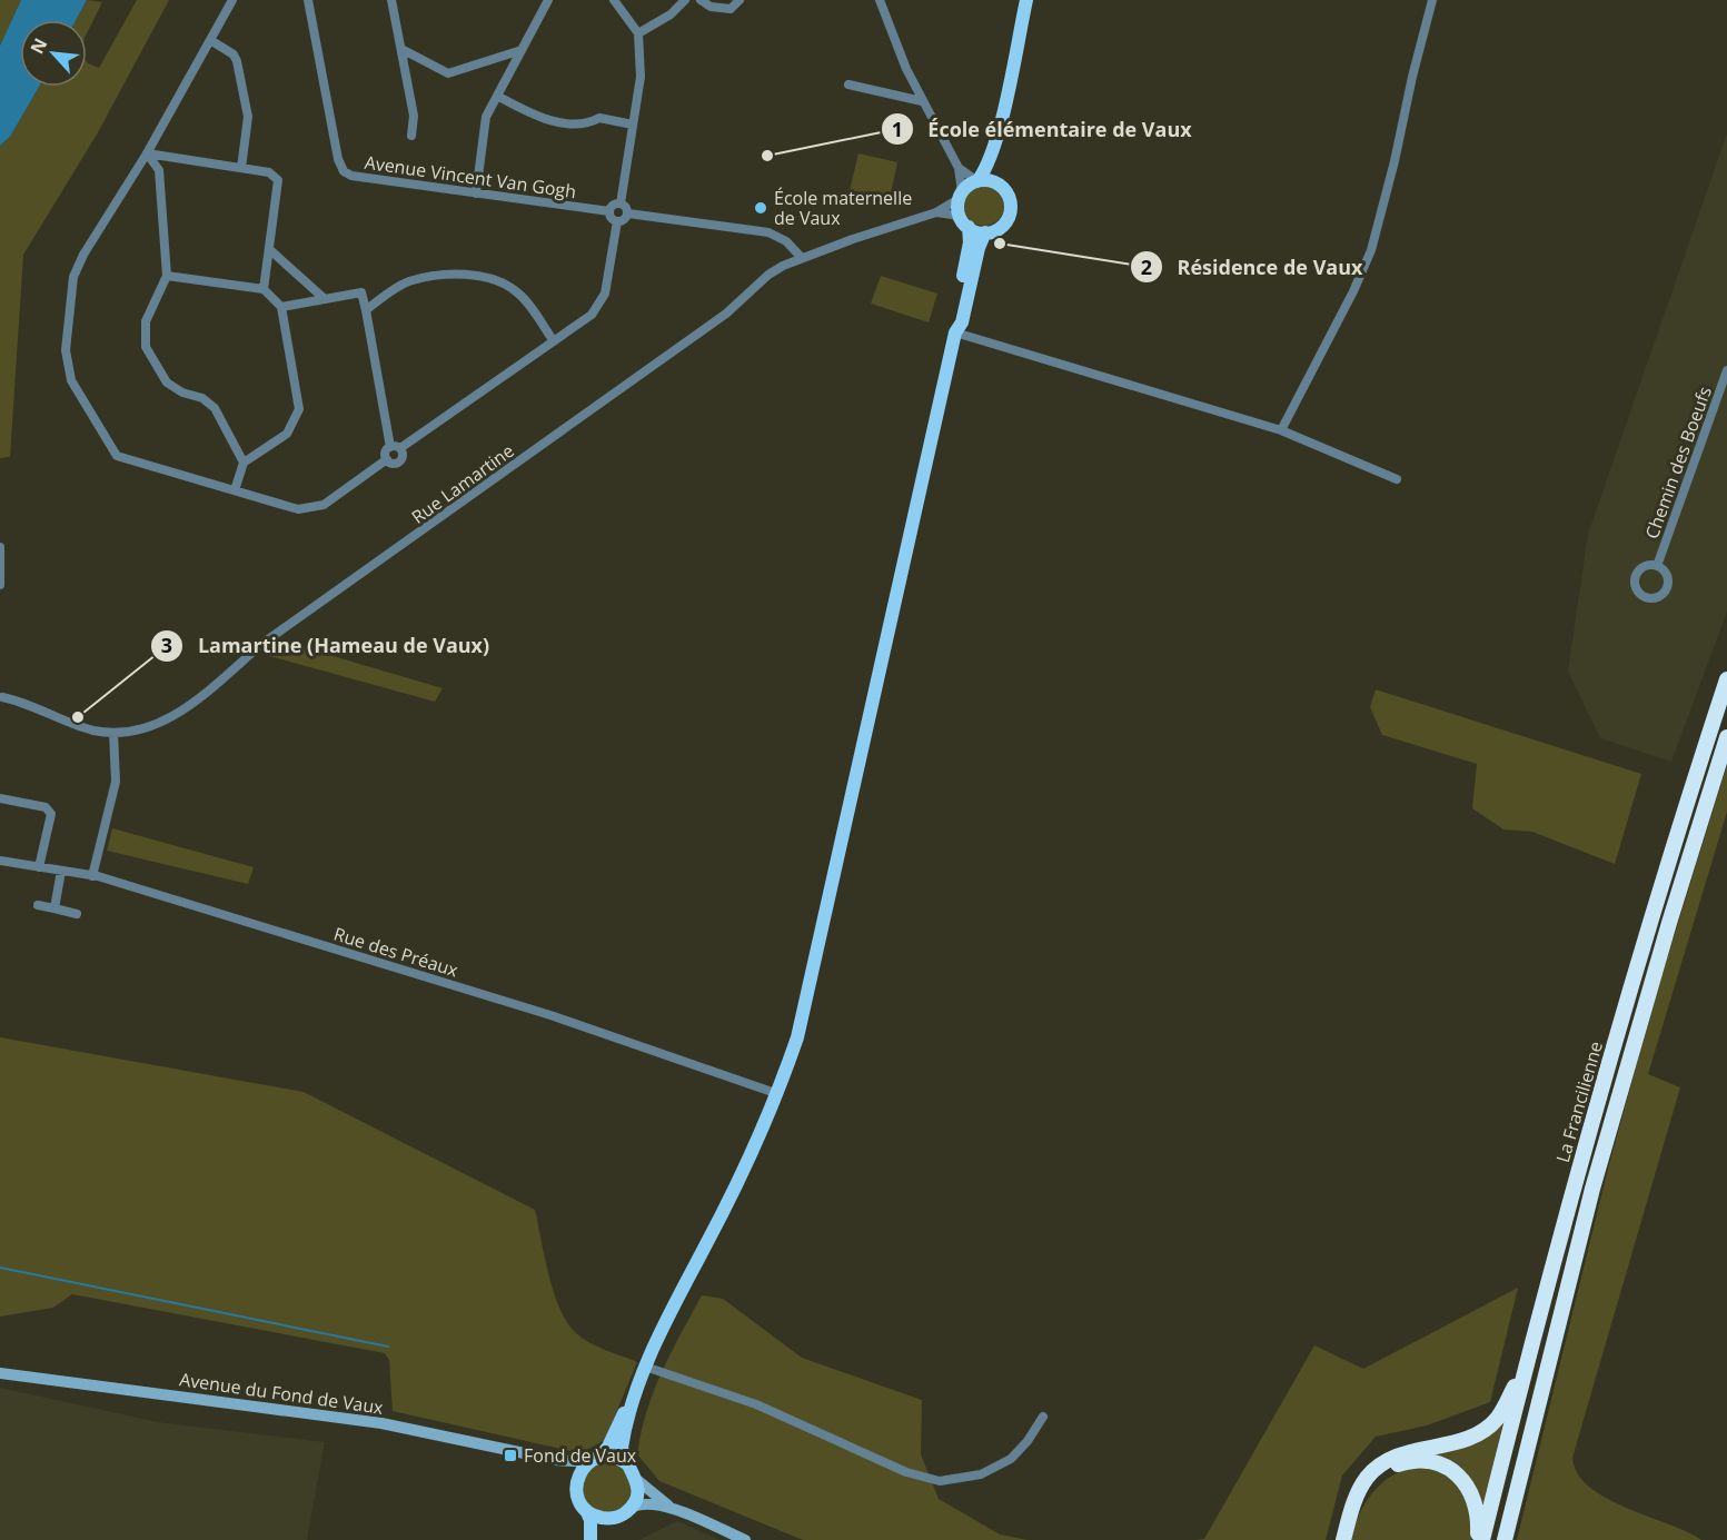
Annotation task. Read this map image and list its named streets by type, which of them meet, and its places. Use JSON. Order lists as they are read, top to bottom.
{
  "streets": {
    "highway": ["La Francilienne"],
    "street": [
      "Avenue Vincent Van Gogh",
      "Chemin des Boeufs",
      "Rue Lamartine",
      "Rue des Préaux",
      "Avenue du Fond de Vaux"
    ]
  },
  "places": {
    "other": [
      "École élémentaire de Vaux",
      "École maternelle de Vaux",
      "Résidence de Vaux",
      "Lamartine (Hameau de Vaux)"
    ],
    "transit": ["Fond de Vaux"]
  },
  "north": "top left"
}
